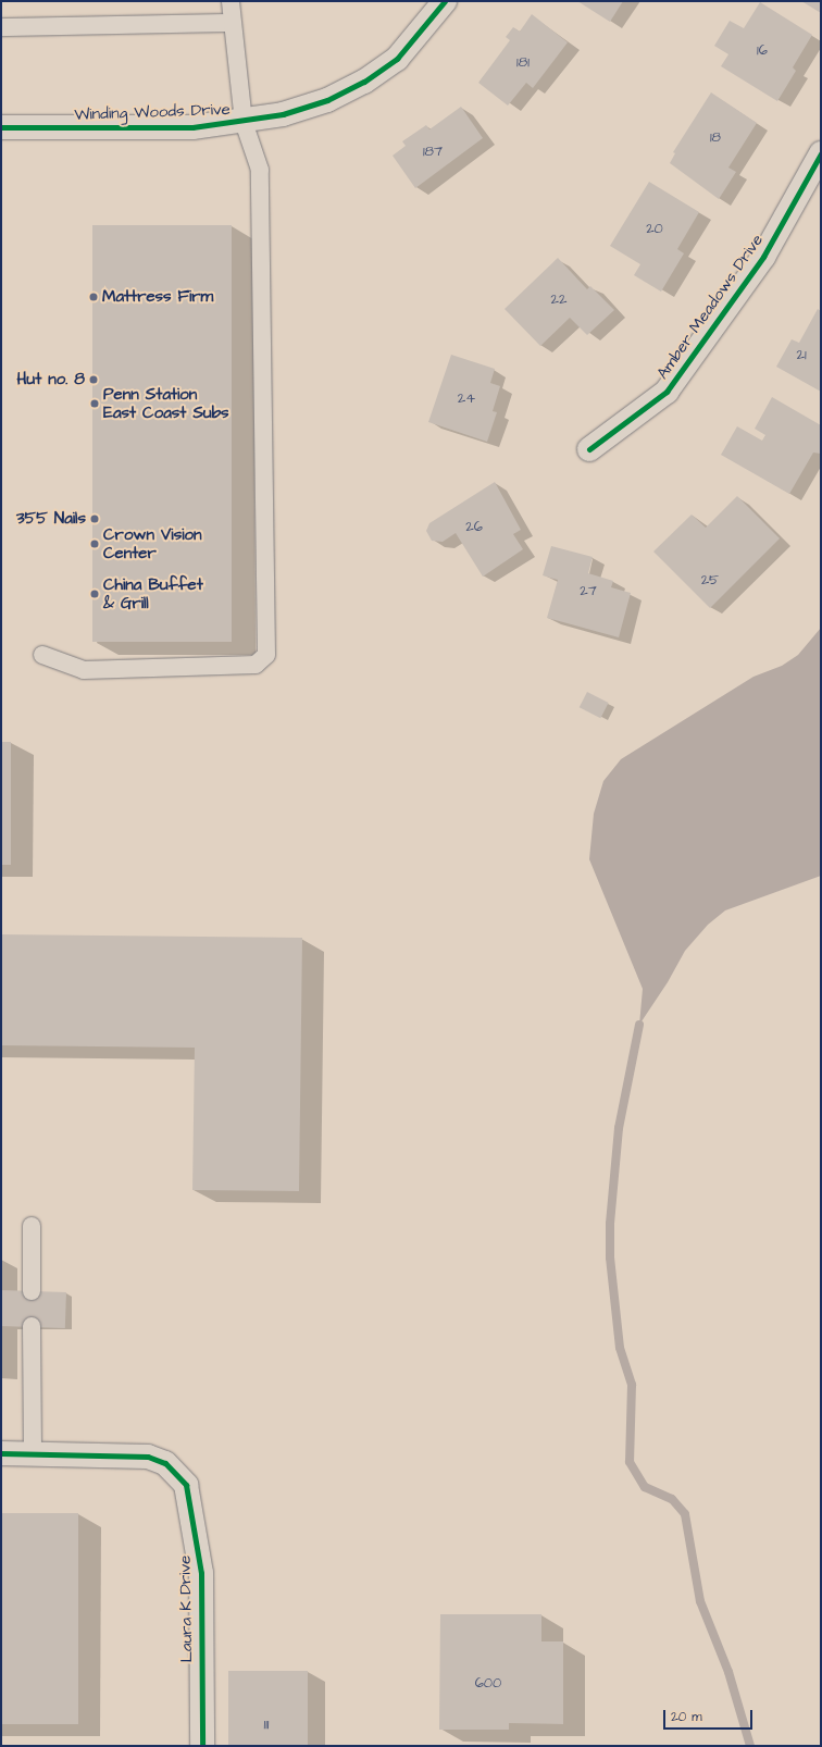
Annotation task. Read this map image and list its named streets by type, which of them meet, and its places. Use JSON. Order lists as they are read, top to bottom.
{
  "streets": {
    "street": ["Winding Woods Drive", "Amber Meadows Drive", "Laura K Drive"]
  },
  "places": [
    "Mattress Firm",
    "Hut no. 8",
    "Penn Station East Coast Subs",
    "355 Nails",
    "Crown Vision Center",
    "China Buffet & Grill"
  ],
  "house_numbers": [
    "16",
    "181",
    "18",
    "187",
    "20",
    "22",
    "21",
    "24",
    "26",
    "25",
    "27",
    "600",
    "111"
  ],
  "scale_bar": "20 m"
}
